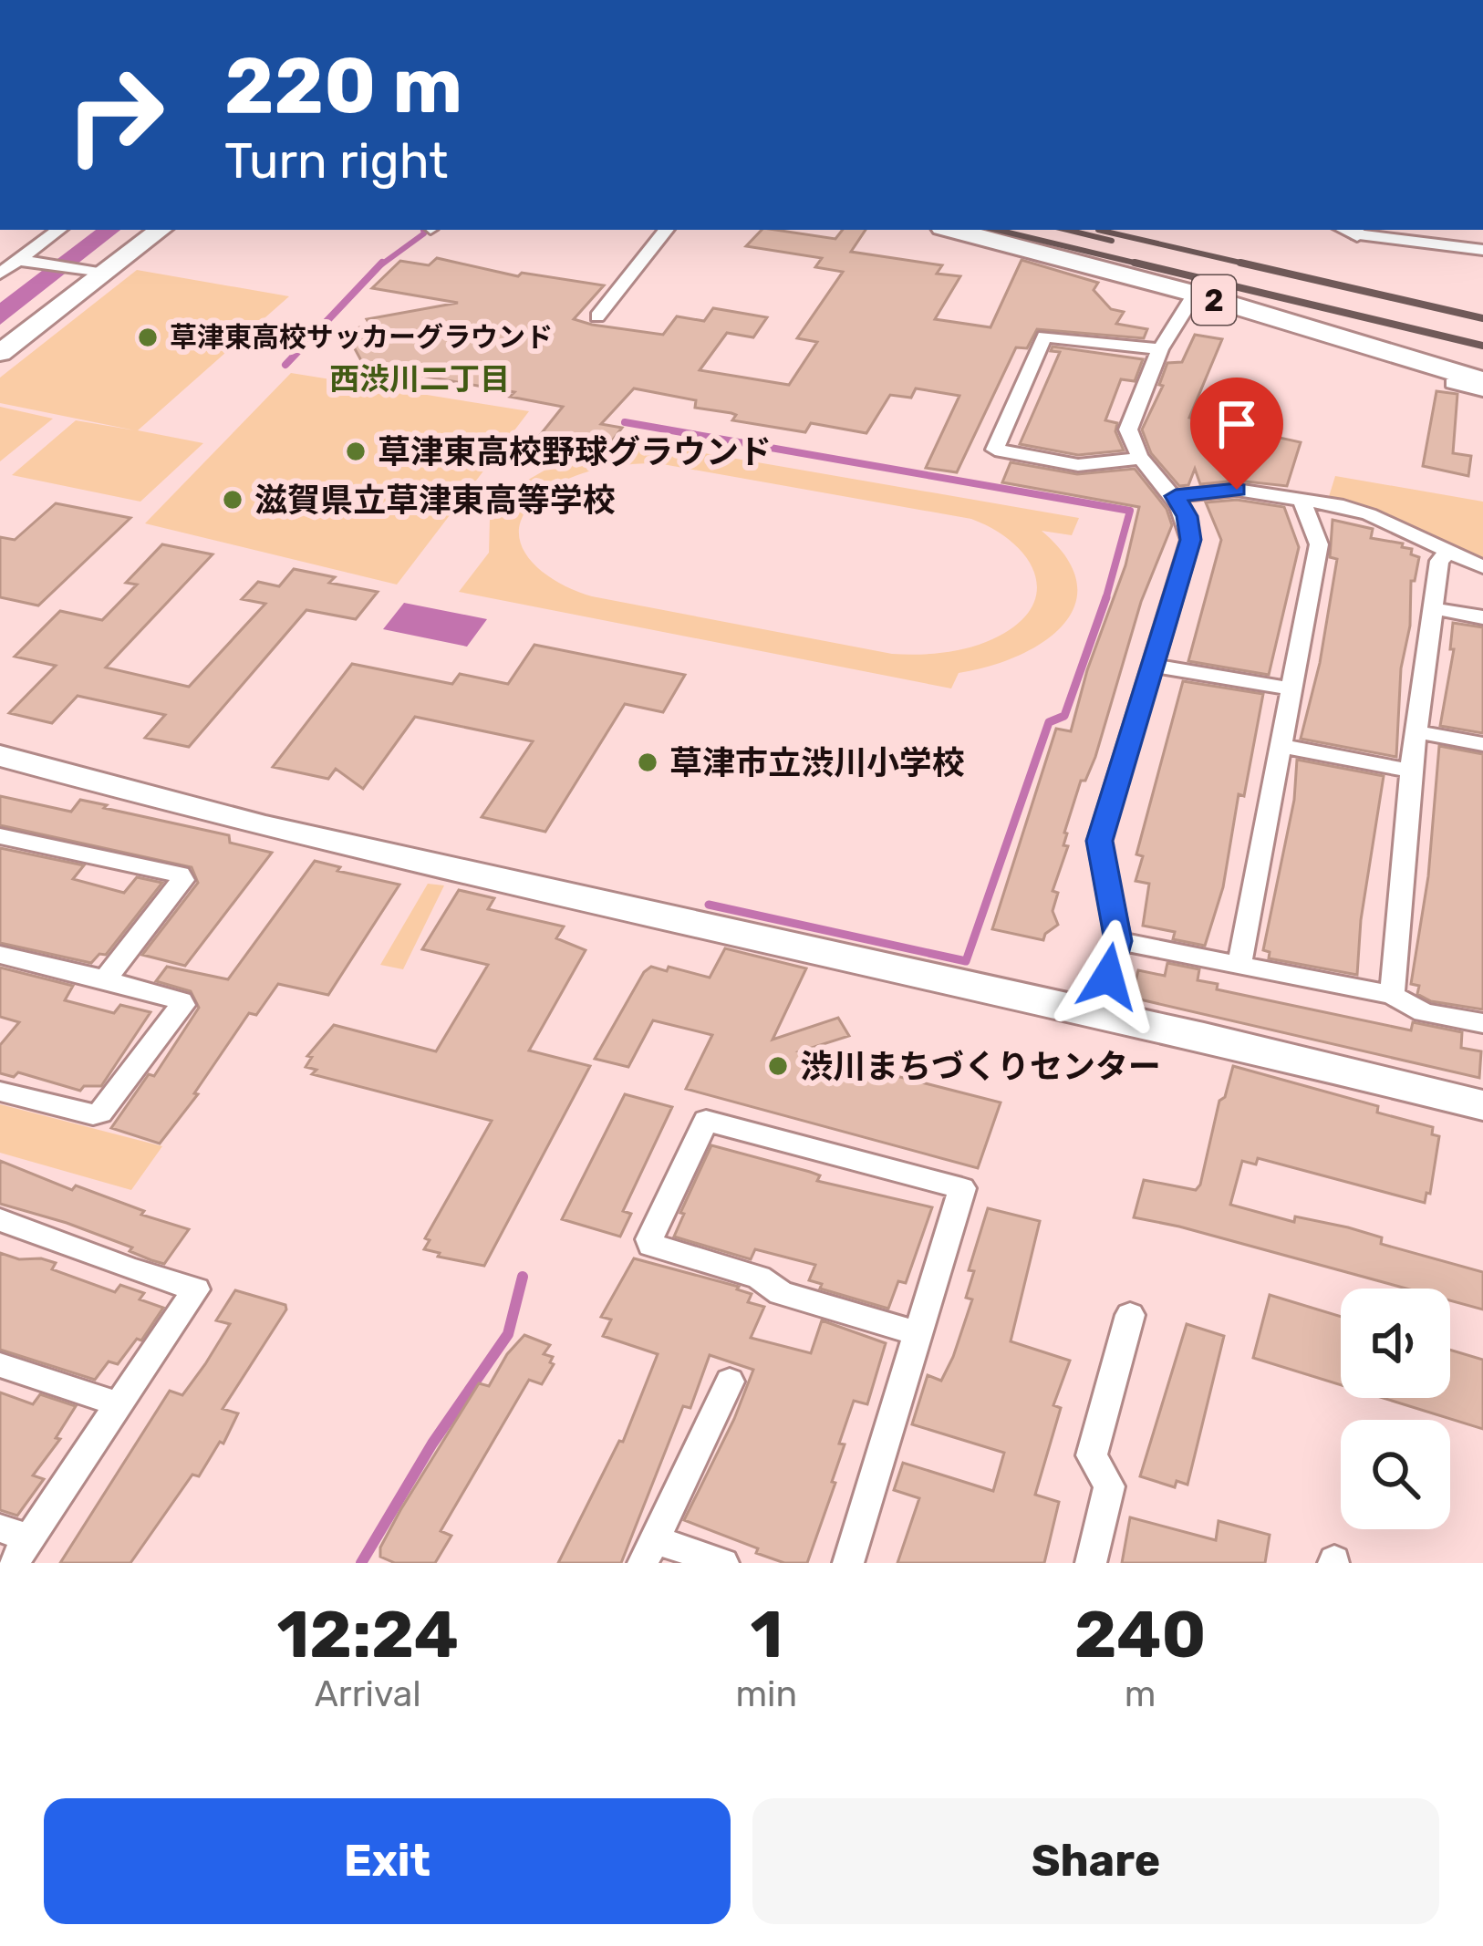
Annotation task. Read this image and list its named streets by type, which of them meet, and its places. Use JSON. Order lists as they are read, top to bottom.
{
  "streets": {
    "main road": ["2"]
  },
  "districts": ["西渋川二丁目"],
  "places": [
    "草津東高校サッカーグラウンド",
    "草津東高校野球グラウンド",
    "滋賀県立草津東高等学校",
    "草津市立渋川小学校",
    "渋川まちづくりセンター"
  ],
  "page": {
    "turn": ["220 m", "Turn right"],
    "eta": [
      "12:24",
      "Arrival",
      "1",
      "min",
      "240",
      "m"
    ],
    "buttons": ["Exit", "Share"]
  }
}
